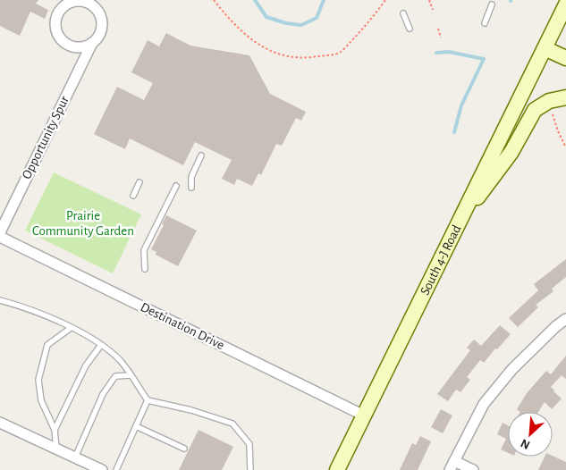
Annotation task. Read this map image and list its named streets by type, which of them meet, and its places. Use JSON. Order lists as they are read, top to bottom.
{
  "streets": {
    "main road": ["South 4-J Road"],
    "street": ["Opportunity Spur", "Destination Drive"]
  },
  "crossings": [
    ["South 4-J Road", "Destination Drive"]
  ],
  "parks": ["Prairie Community Garden"],
  "north": "bottom left"
}
